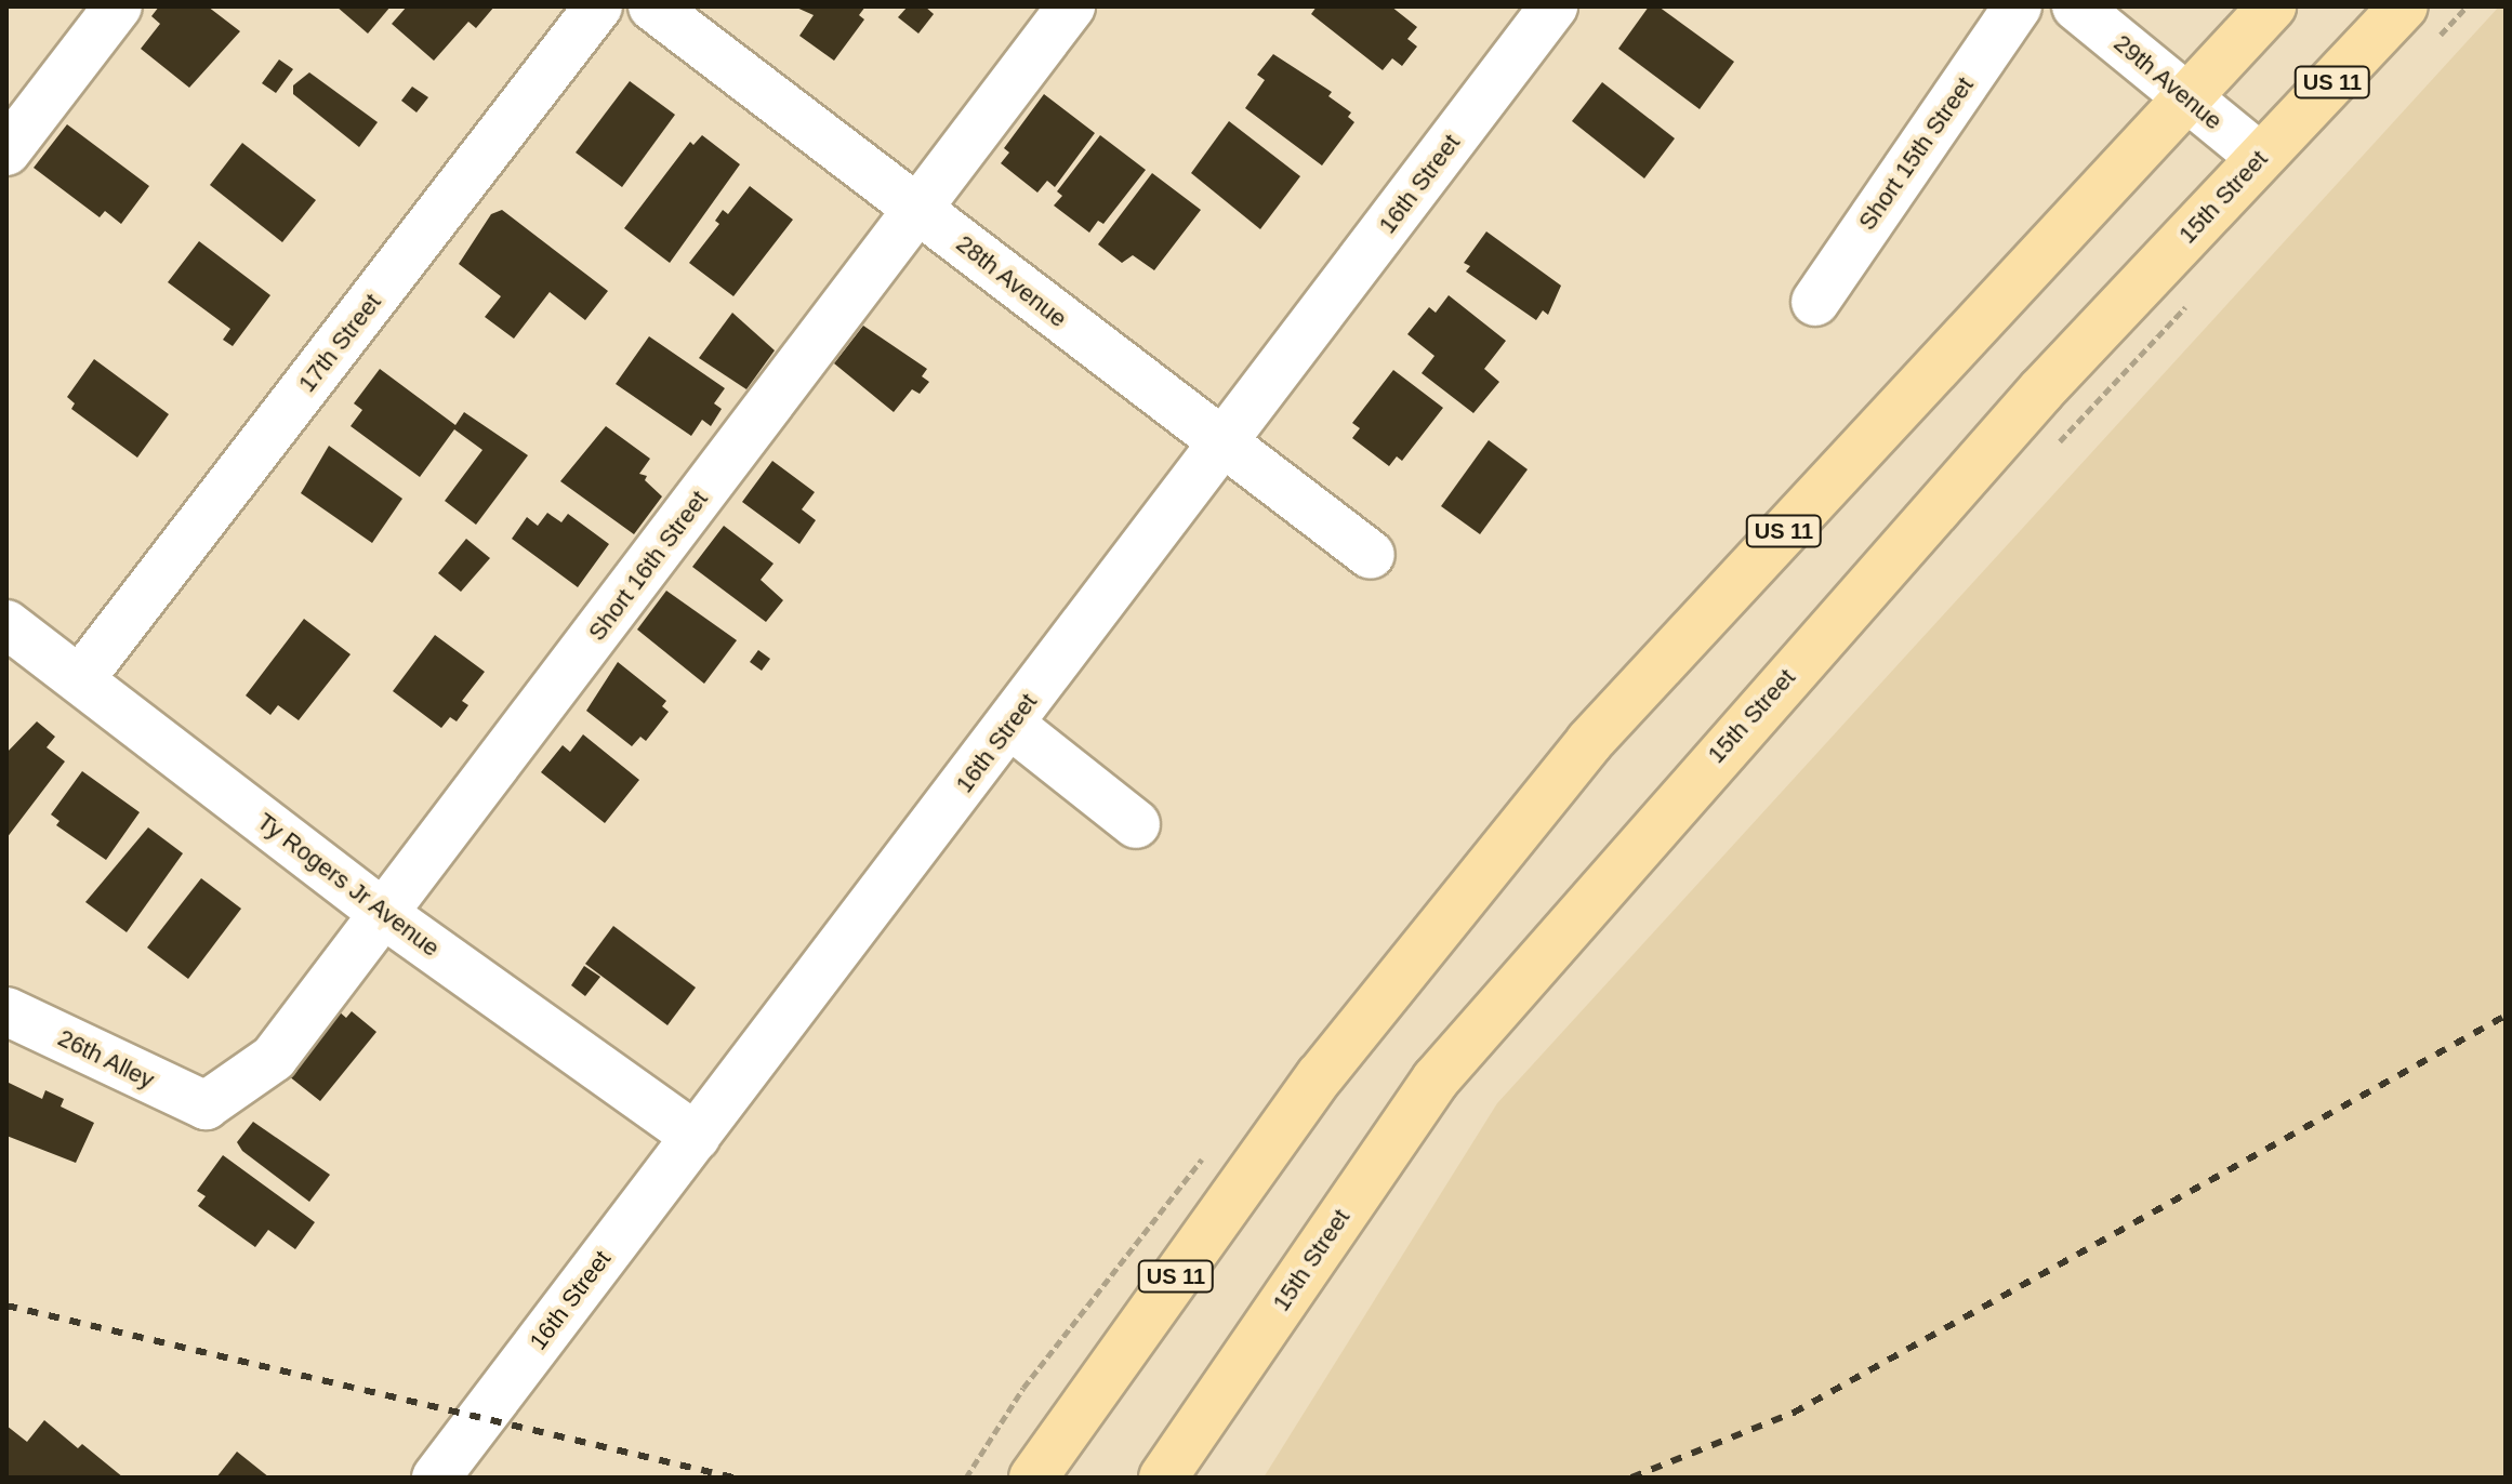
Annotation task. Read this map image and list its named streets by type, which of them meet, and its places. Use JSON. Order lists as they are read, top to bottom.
{
  "streets": {
    "main road": ["US 11", "15th Street"],
    "street": [
      "29th Avenue",
      "Short 15th Street",
      "16th Street",
      "28th Avenue",
      "17th Street",
      "Short 16th Street",
      "Ty Rogers Jr Avenue",
      "26th Alley"
    ]
  },
  "crossings": [
    ["29th Avenue", "US 11"],
    ["29th Avenue", "15th Street"],
    ["16th Street", "28th Avenue"],
    ["16th Street", "Ty Rogers Jr Avenue"],
    ["28th Avenue", "Short 16th Street"],
    ["17th Street", "Ty Rogers Jr Avenue"],
    ["Short 16th Street", "Ty Rogers Jr Avenue"],
    ["Short 16th Street", "26th Alley"]
  ]
}
